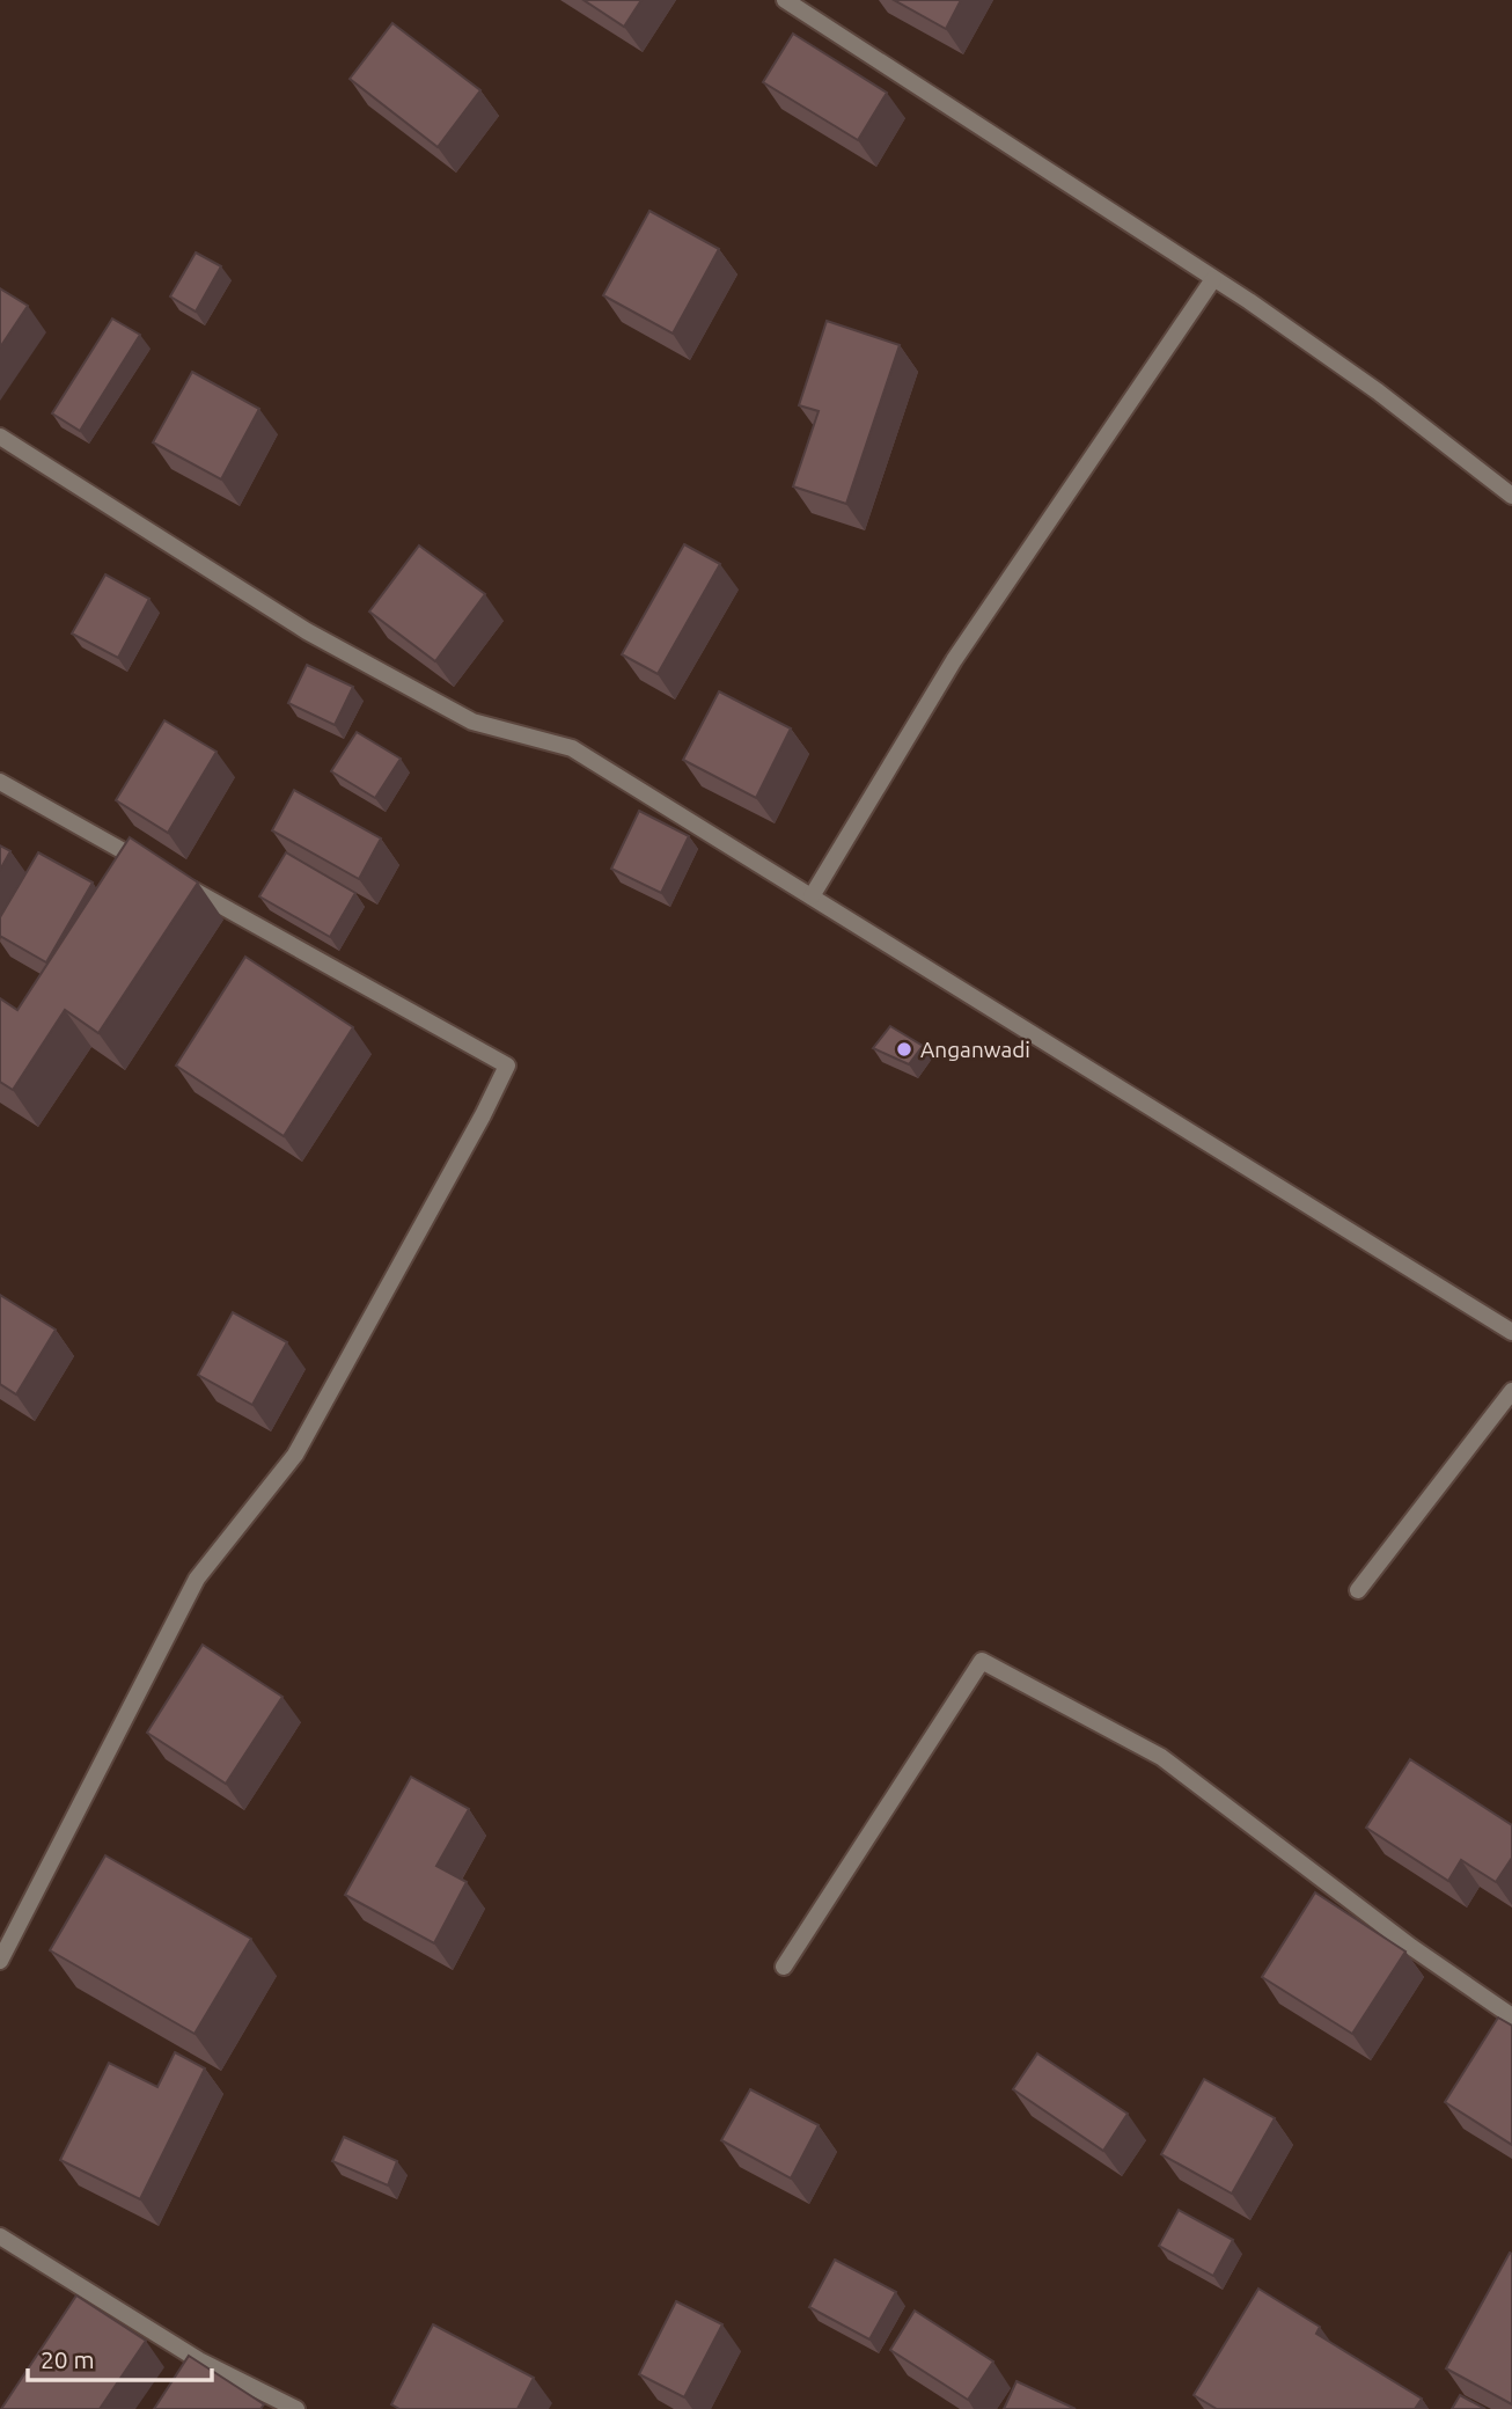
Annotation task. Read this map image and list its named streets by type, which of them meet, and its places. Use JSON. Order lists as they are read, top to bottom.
{
  "places": ["Anganwadi"],
  "scale_bar": "20 m"
}
